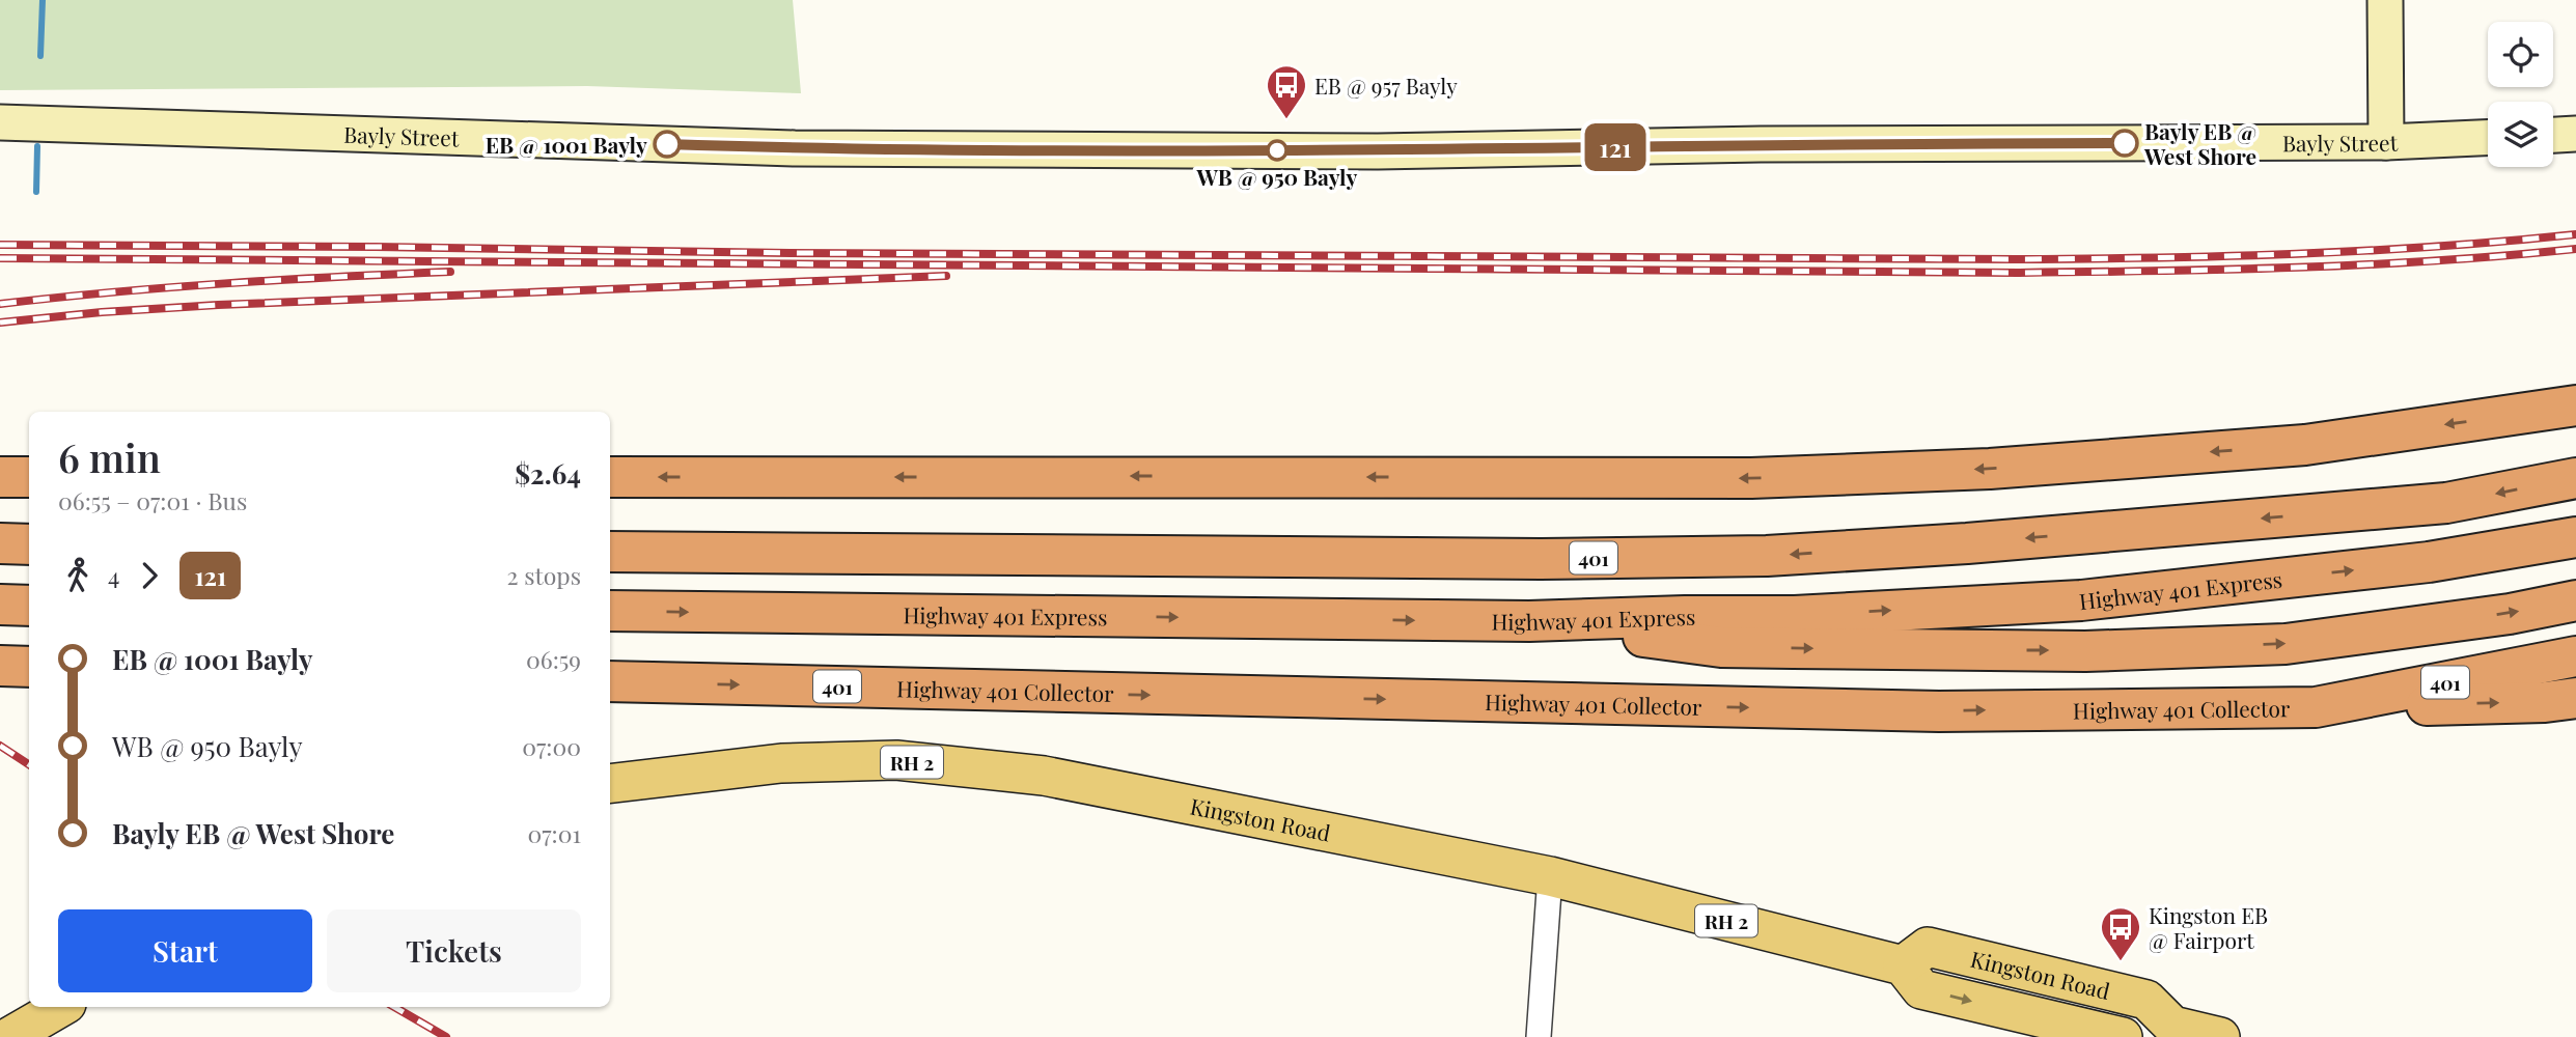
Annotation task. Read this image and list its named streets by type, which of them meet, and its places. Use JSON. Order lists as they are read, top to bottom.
{
  "streets": {
    "highway": ["401", "Highway 401 Express", "Highway 401 Collector"],
    "main road": ["Bayly Street", "RH 2", "Kingston Road"]
  },
  "places": {
    "bus stop": ["EB @ 957 Bayly", "Kingston EB @ Fairport"],
    "other": ["Bayly EB @ West Shore", "EB @ 1001 Bayly", "WB @ 950 Bayly"]
  },
  "lines": ["bus line 121"],
  "page": {
    "on_map": "121",
    "heading": ["6 min", "06:55 – 07:01 · Bus", "$2.64"],
    "legs": ["4", "121", "2 stops"],
    "list": [
      {
        "name": "EB @ 1001 Bayly",
        "value": "06:59"
      },
      {
        "name": "WB @ 950 Bayly",
        "value": "07:00"
      },
      {
        "name": "Bayly EB @ West Shore",
        "value": "07:01"
      }
    ],
    "buttons": ["Start", "Tickets"]
  }
}
